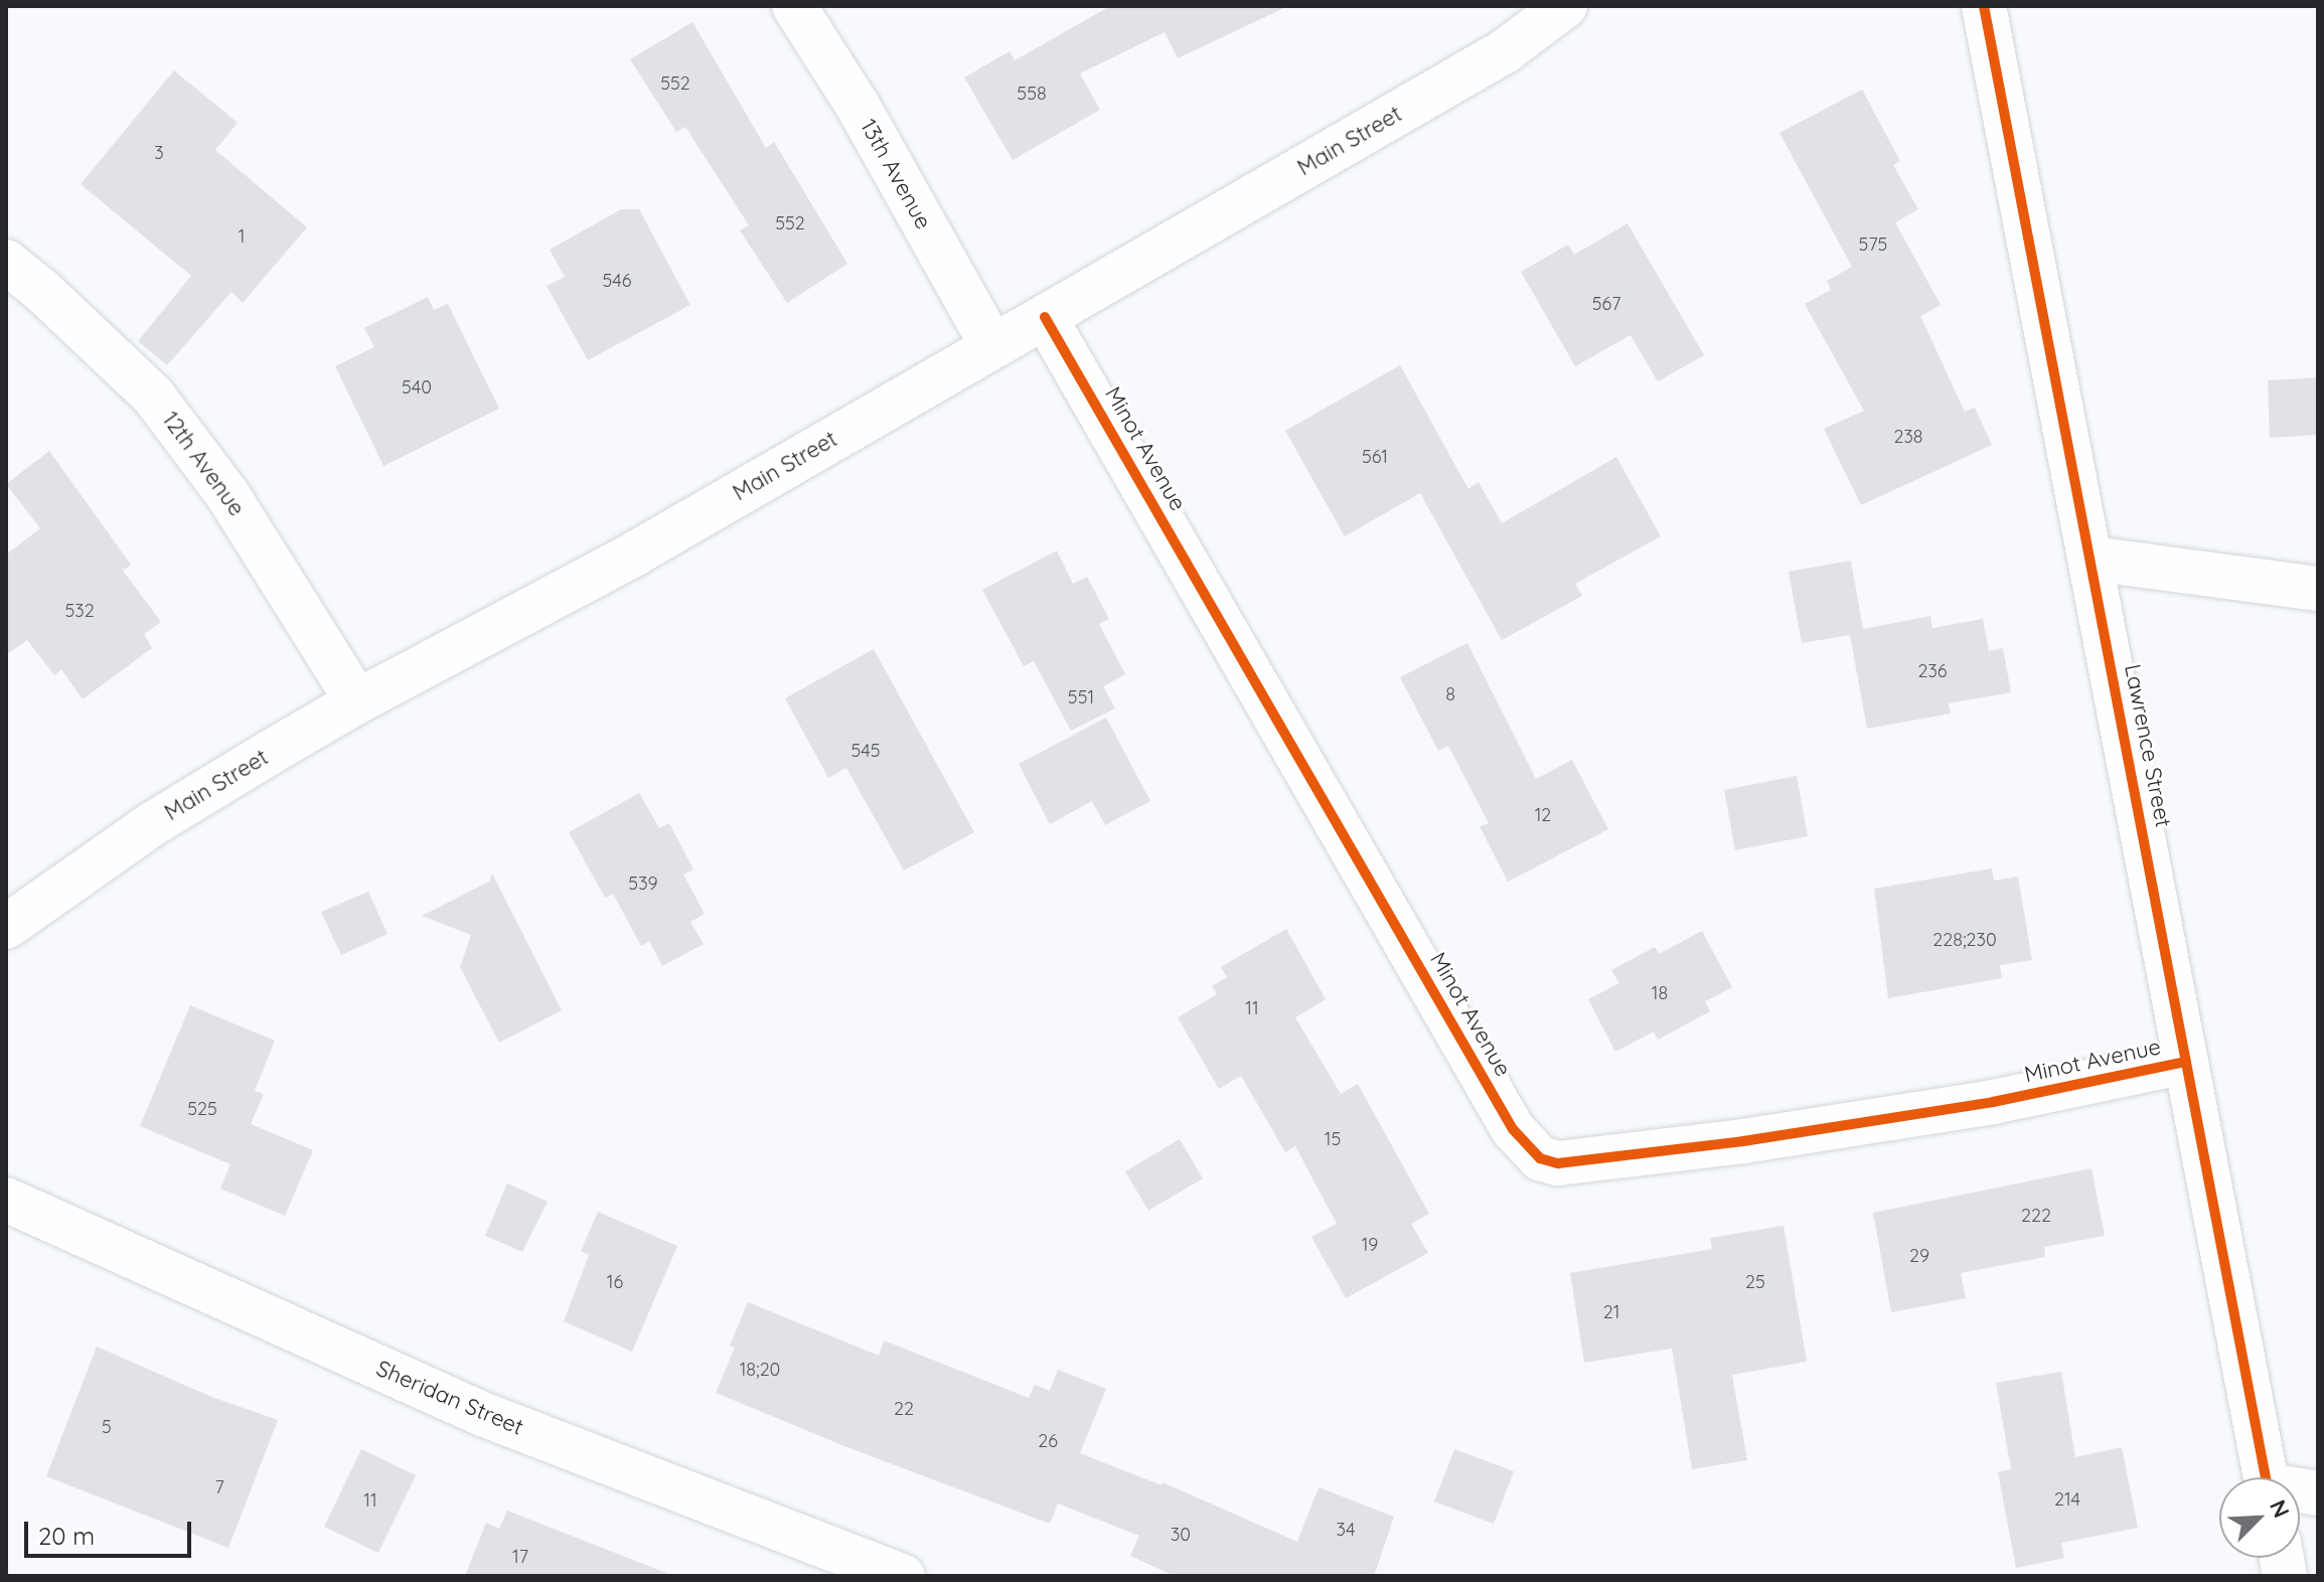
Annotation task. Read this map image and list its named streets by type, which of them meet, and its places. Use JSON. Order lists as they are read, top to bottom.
{
  "streets": {
    "street": [
      "Main Street",
      "13th Avenue",
      "Minot Avenue",
      "12th Avenue",
      "Lawrence Street",
      "Sheridan Street"
    ]
  },
  "crossings": [
    ["Main Street", "13th Avenue"],
    ["Main Street", "Minot Avenue"],
    ["Main Street", "12th Avenue"],
    ["Minot Avenue", "Lawrence Street"]
  ],
  "house_numbers": [
    "552",
    "558",
    "3",
    "552",
    "1",
    "575",
    "546",
    "567",
    "540",
    "238",
    "561",
    "532",
    "236",
    "8",
    "551",
    "545",
    "12",
    "539",
    "228;230",
    "18",
    "11",
    "525",
    "15",
    "222",
    "19",
    "29",
    "16",
    "25",
    "21",
    "18;20",
    "22",
    "5",
    "26",
    "7",
    "214",
    "11",
    "34",
    "30",
    "17"
  ],
  "scale_bar": "20 m",
  "north": "top right"
}
